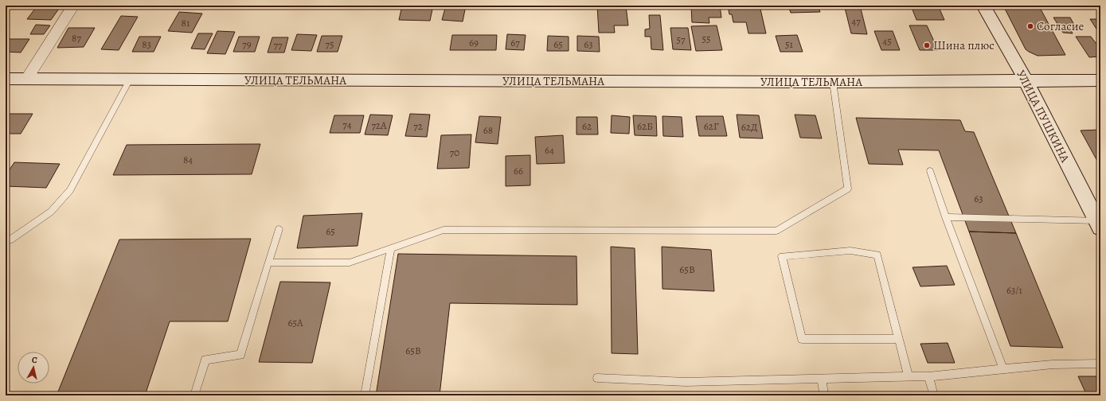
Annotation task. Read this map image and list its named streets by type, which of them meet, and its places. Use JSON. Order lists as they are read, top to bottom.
{
  "streets": {
    "street": ["УЛИЦА ТЕЛЬМАНА", "УЛИЦА ПУШКИНА"]
  },
  "crossings": [
    ["УЛИЦА ТЕЛЬМАНА", "УЛИЦА ПУШКИНА"]
  ],
  "places": ["Согласие", "Шина плюс"],
  "house_numbers": [
    "47",
    "81",
    "87",
    "55",
    "57",
    "45",
    "69",
    "67",
    "83",
    "79",
    "75",
    "65",
    "63",
    "51",
    "77",
    "74",
    "72А",
    "72",
    "62",
    "62Б",
    "62Г",
    "62Д",
    "68",
    "64",
    "70",
    "84",
    "66",
    "63",
    "65",
    "65В",
    "63/1",
    "65А",
    "65В"
  ],
  "north": "top"
}
